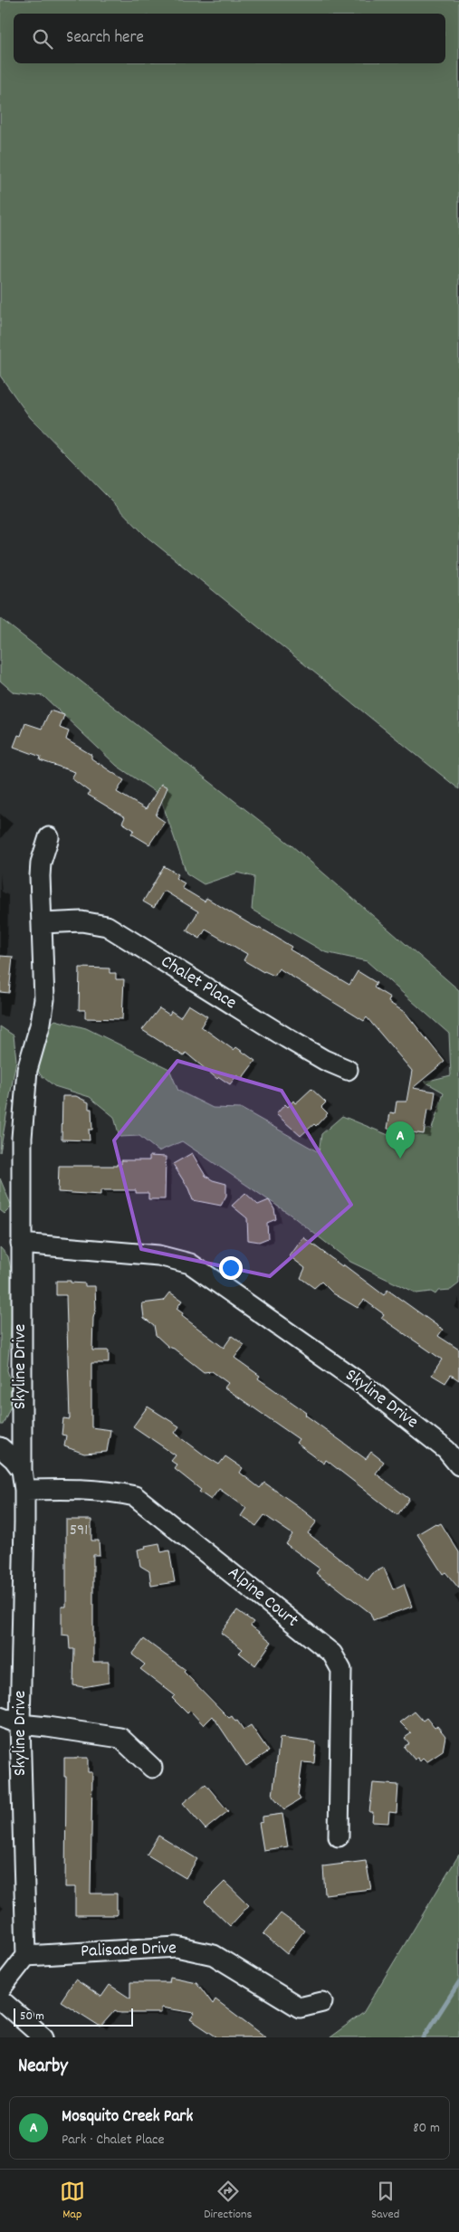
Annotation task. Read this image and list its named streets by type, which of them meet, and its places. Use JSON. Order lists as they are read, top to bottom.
{
  "streets": {
    "street": [
      "Chalet Place",
      "Skyline Drive",
      "Alpine Court",
      "Palisade Drive"
    ]
  },
  "crossings": [
    ["Skyline Drive", "Alpine Court"],
    ["Skyline Drive", "Palisade Drive"]
  ],
  "house_numbers": ["591"],
  "scale_bar": "50 m",
  "page": {
    "search": "Search here",
    "pins": "A",
    "scale": "50 m",
    "heading": "Nearby",
    "list": [
      {
        "mark": "A",
        "name": "Mosquito Creek Park",
        "note": "Park · Chalet Place",
        "value": "80 m"
      }
    ],
    "nav": ["Map", "Directions", "Saved"]
  }
}
